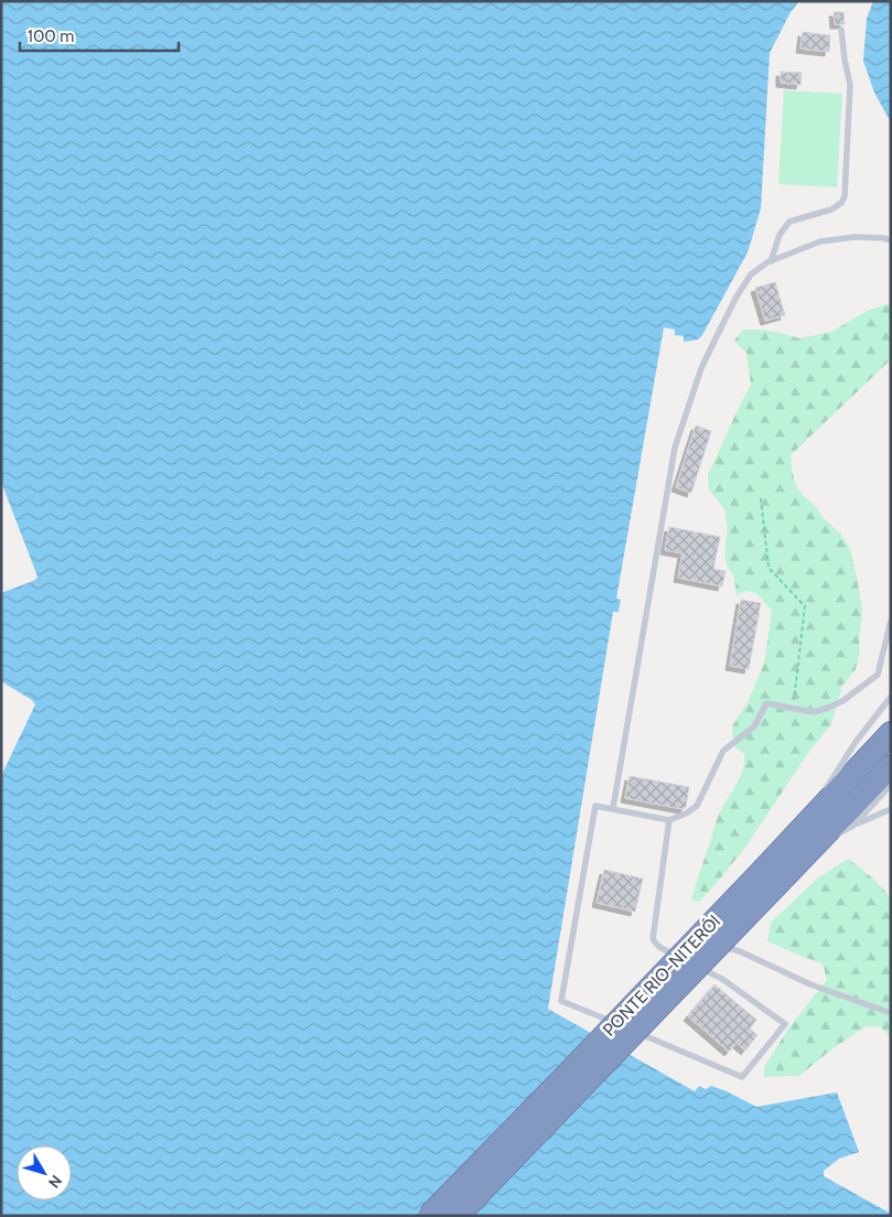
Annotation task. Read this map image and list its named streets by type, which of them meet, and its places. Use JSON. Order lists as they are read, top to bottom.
{
  "streets": {
    "highway": ["PONTE RIO-NITERÓI"]
  },
  "scale_bar": "100 m",
  "north": "bottom right"
}
